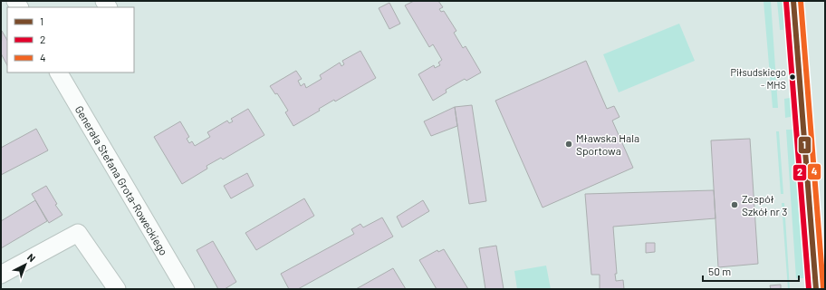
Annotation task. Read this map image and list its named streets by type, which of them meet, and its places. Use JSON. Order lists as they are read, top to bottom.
{
  "streets": {
    "street": ["Generała Stefana Grota-Roweckiego"]
  },
  "places": ["Piłsudskiego - MHS", "Mławska Hala Sportowa", "Zespół Szkół nr 3"],
  "lines": ["transit line 1", "transit line 4", "transit line 2"],
  "legend": ["1", "2", "4"],
  "scale_bar": "50 m",
  "north": "top right"
}
